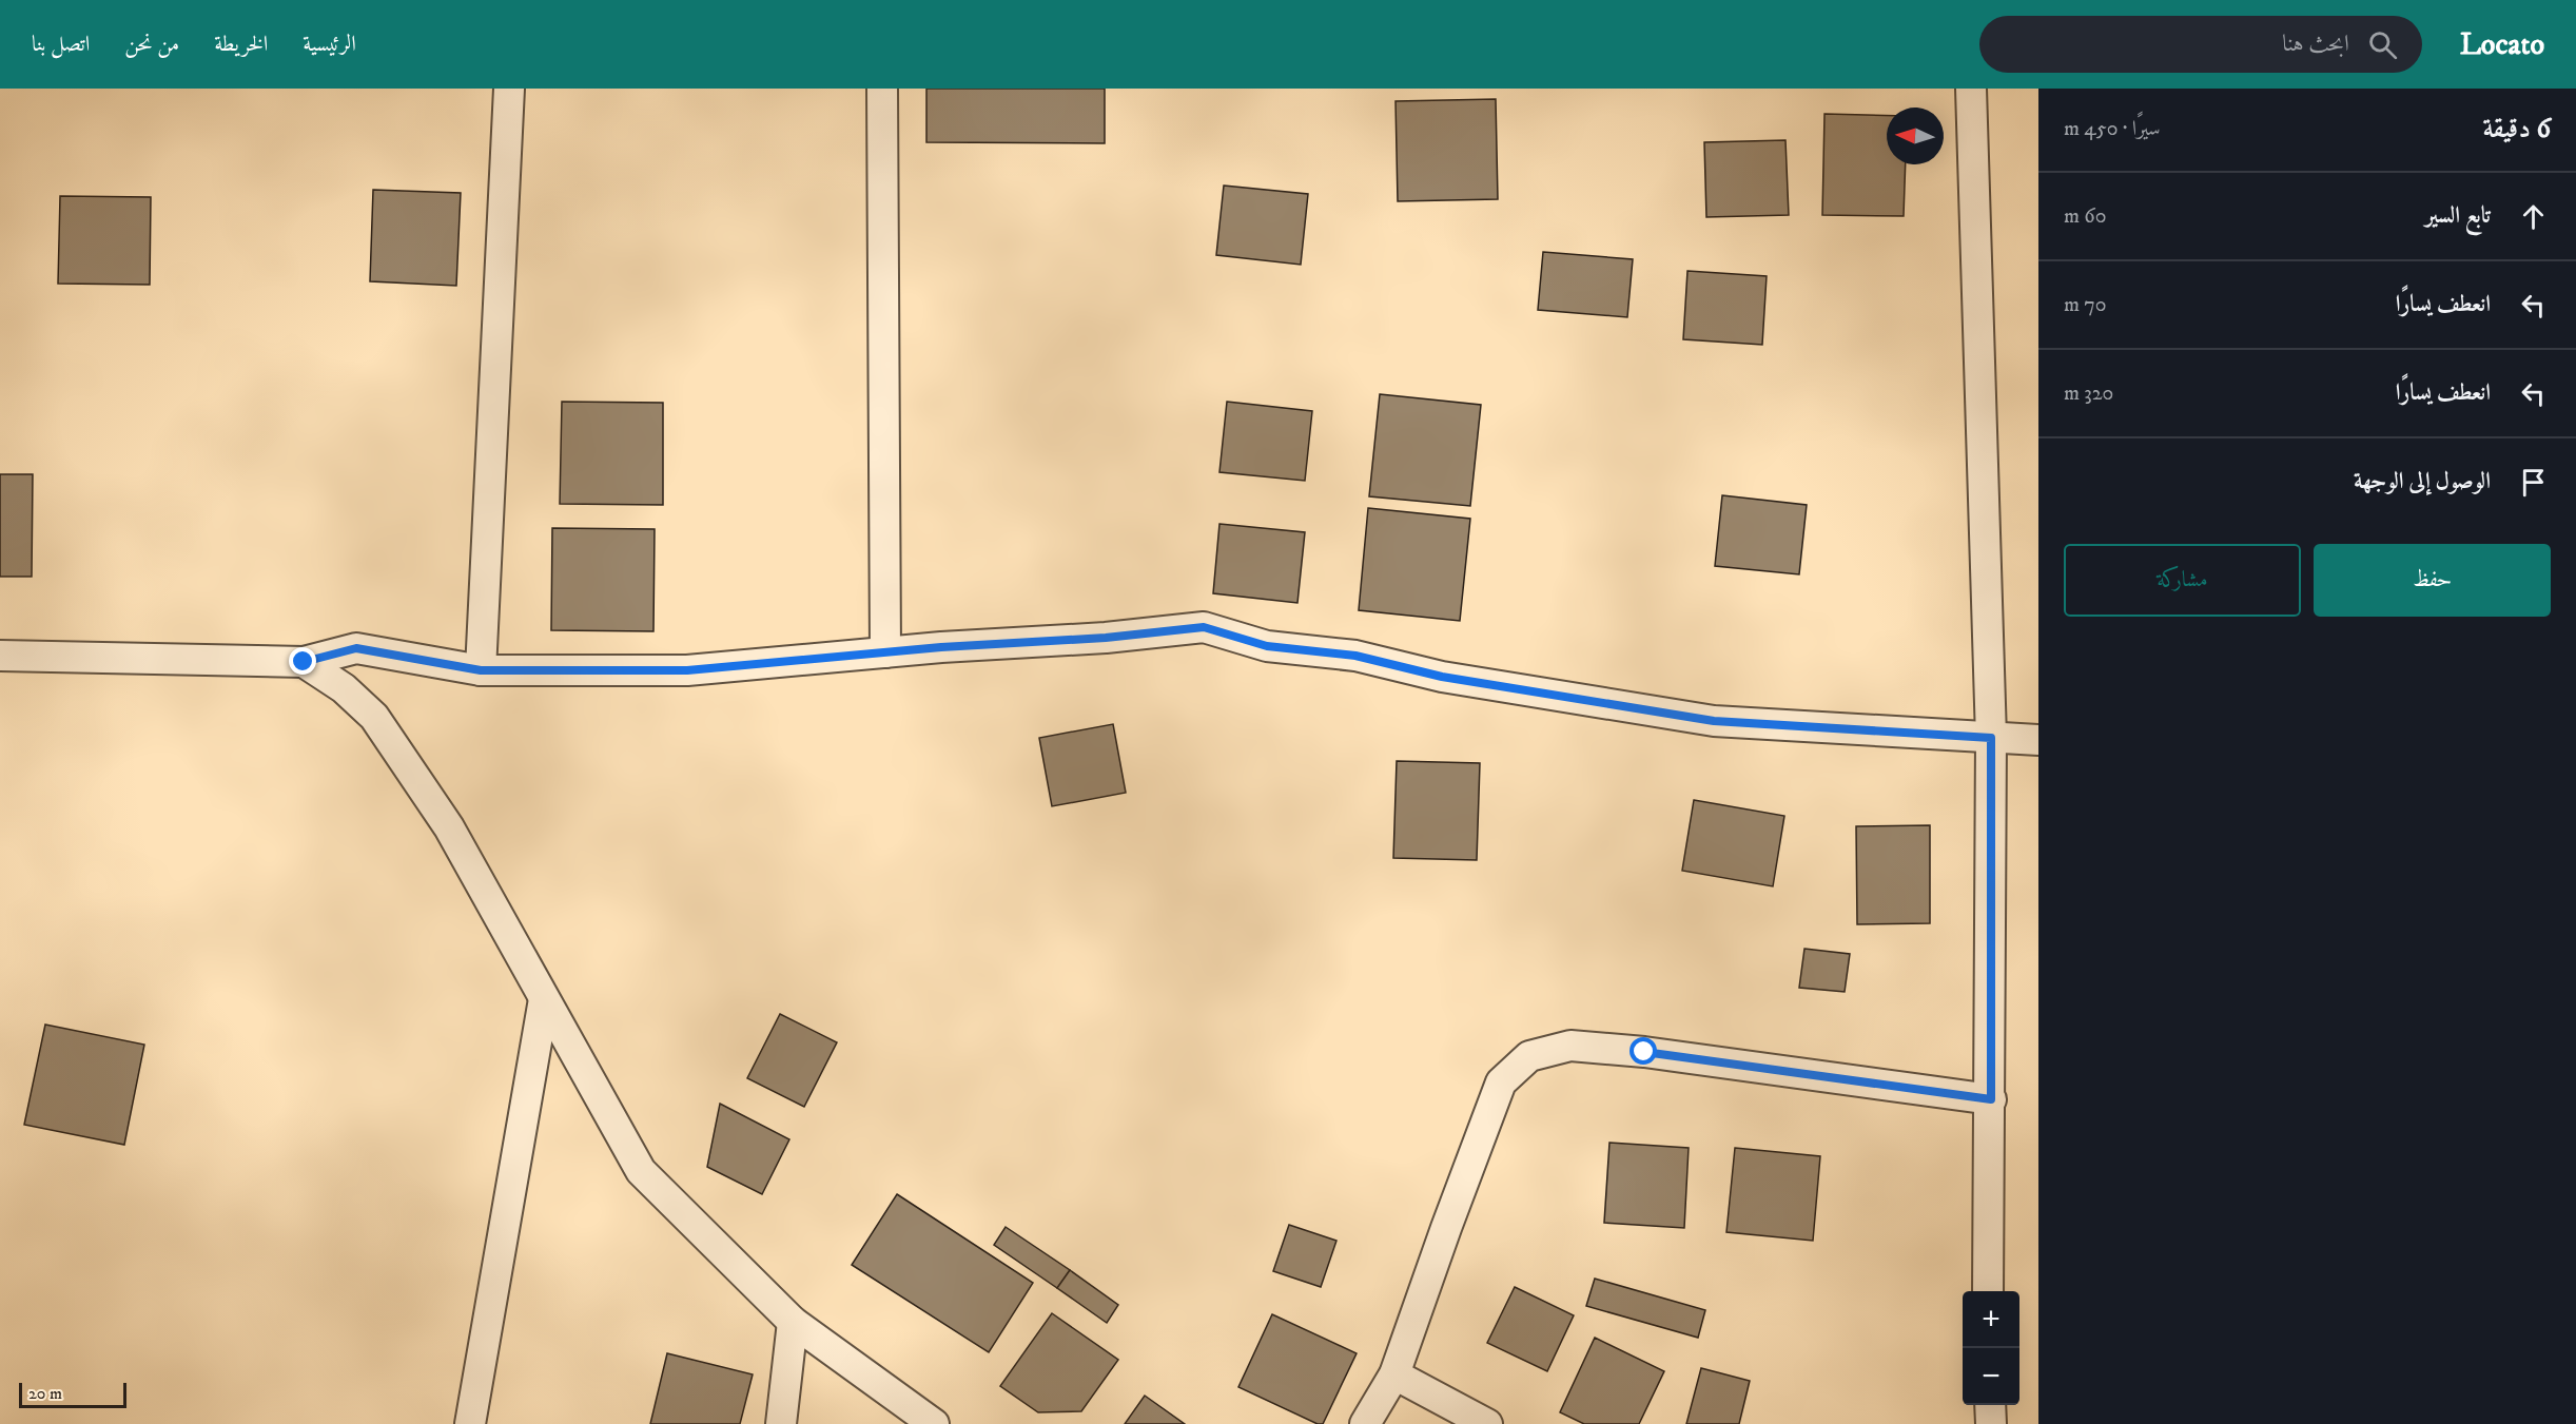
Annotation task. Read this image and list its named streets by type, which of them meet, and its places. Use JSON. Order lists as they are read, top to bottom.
{
  "scale_bar": "20 m",
  "north": "left",
  "page": {
    "header": "Locato",
    "search": "ابحث هنا",
    "nav": [
      "الرئيسية",
      "الخريطة",
      "من نحن",
      "اتصل بنا"
    ],
    "heading": ["6 دقيقة", "سيرًا · 450 m"],
    "list": [
      ["تابع السير", "60 m"],
      ["انعطف يسارًا", "70 m"],
      ["انعطف يسارًا", "320 m"],
      "الوصول إلى الوجهة"
    ],
    "buttons": ["حفظ", "مشاركة"],
    "map_buttons": ["+", "−"],
    "scale": "20 m"
  }
}
